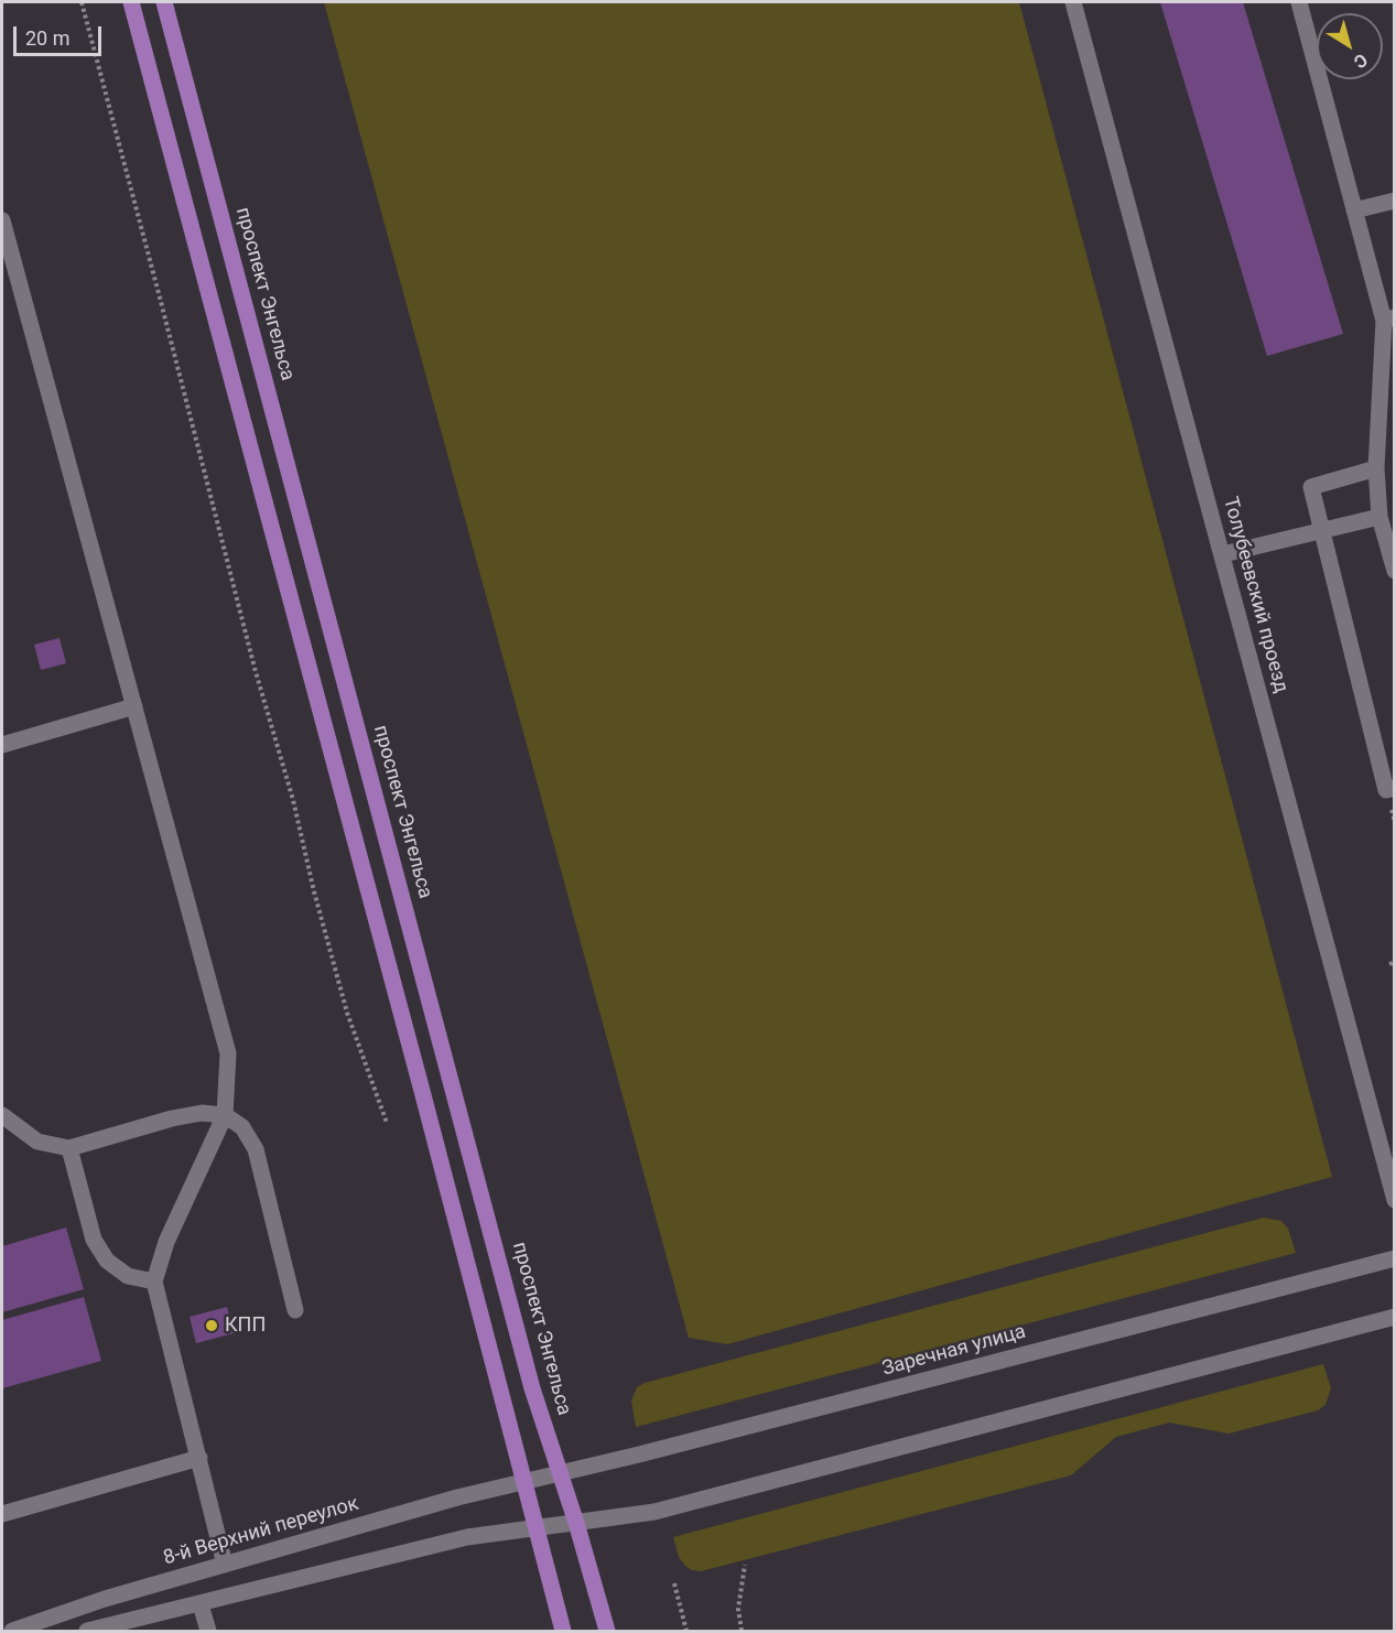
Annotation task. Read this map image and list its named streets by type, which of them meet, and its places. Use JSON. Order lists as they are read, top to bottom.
{
  "streets": {
    "main road": ["проспект Энгельса"],
    "street": ["Толубеевский проезд", "Заречная улица", "8-й Верхний переулок"]
  },
  "crossings": [
    ["проспект Энгельса", "Заречная улица"],
    ["Заречная улица", "8-й Верхний переулок"]
  ],
  "places": ["КПП"],
  "scale_bar": "20 m",
  "north": "bottom right"
}
